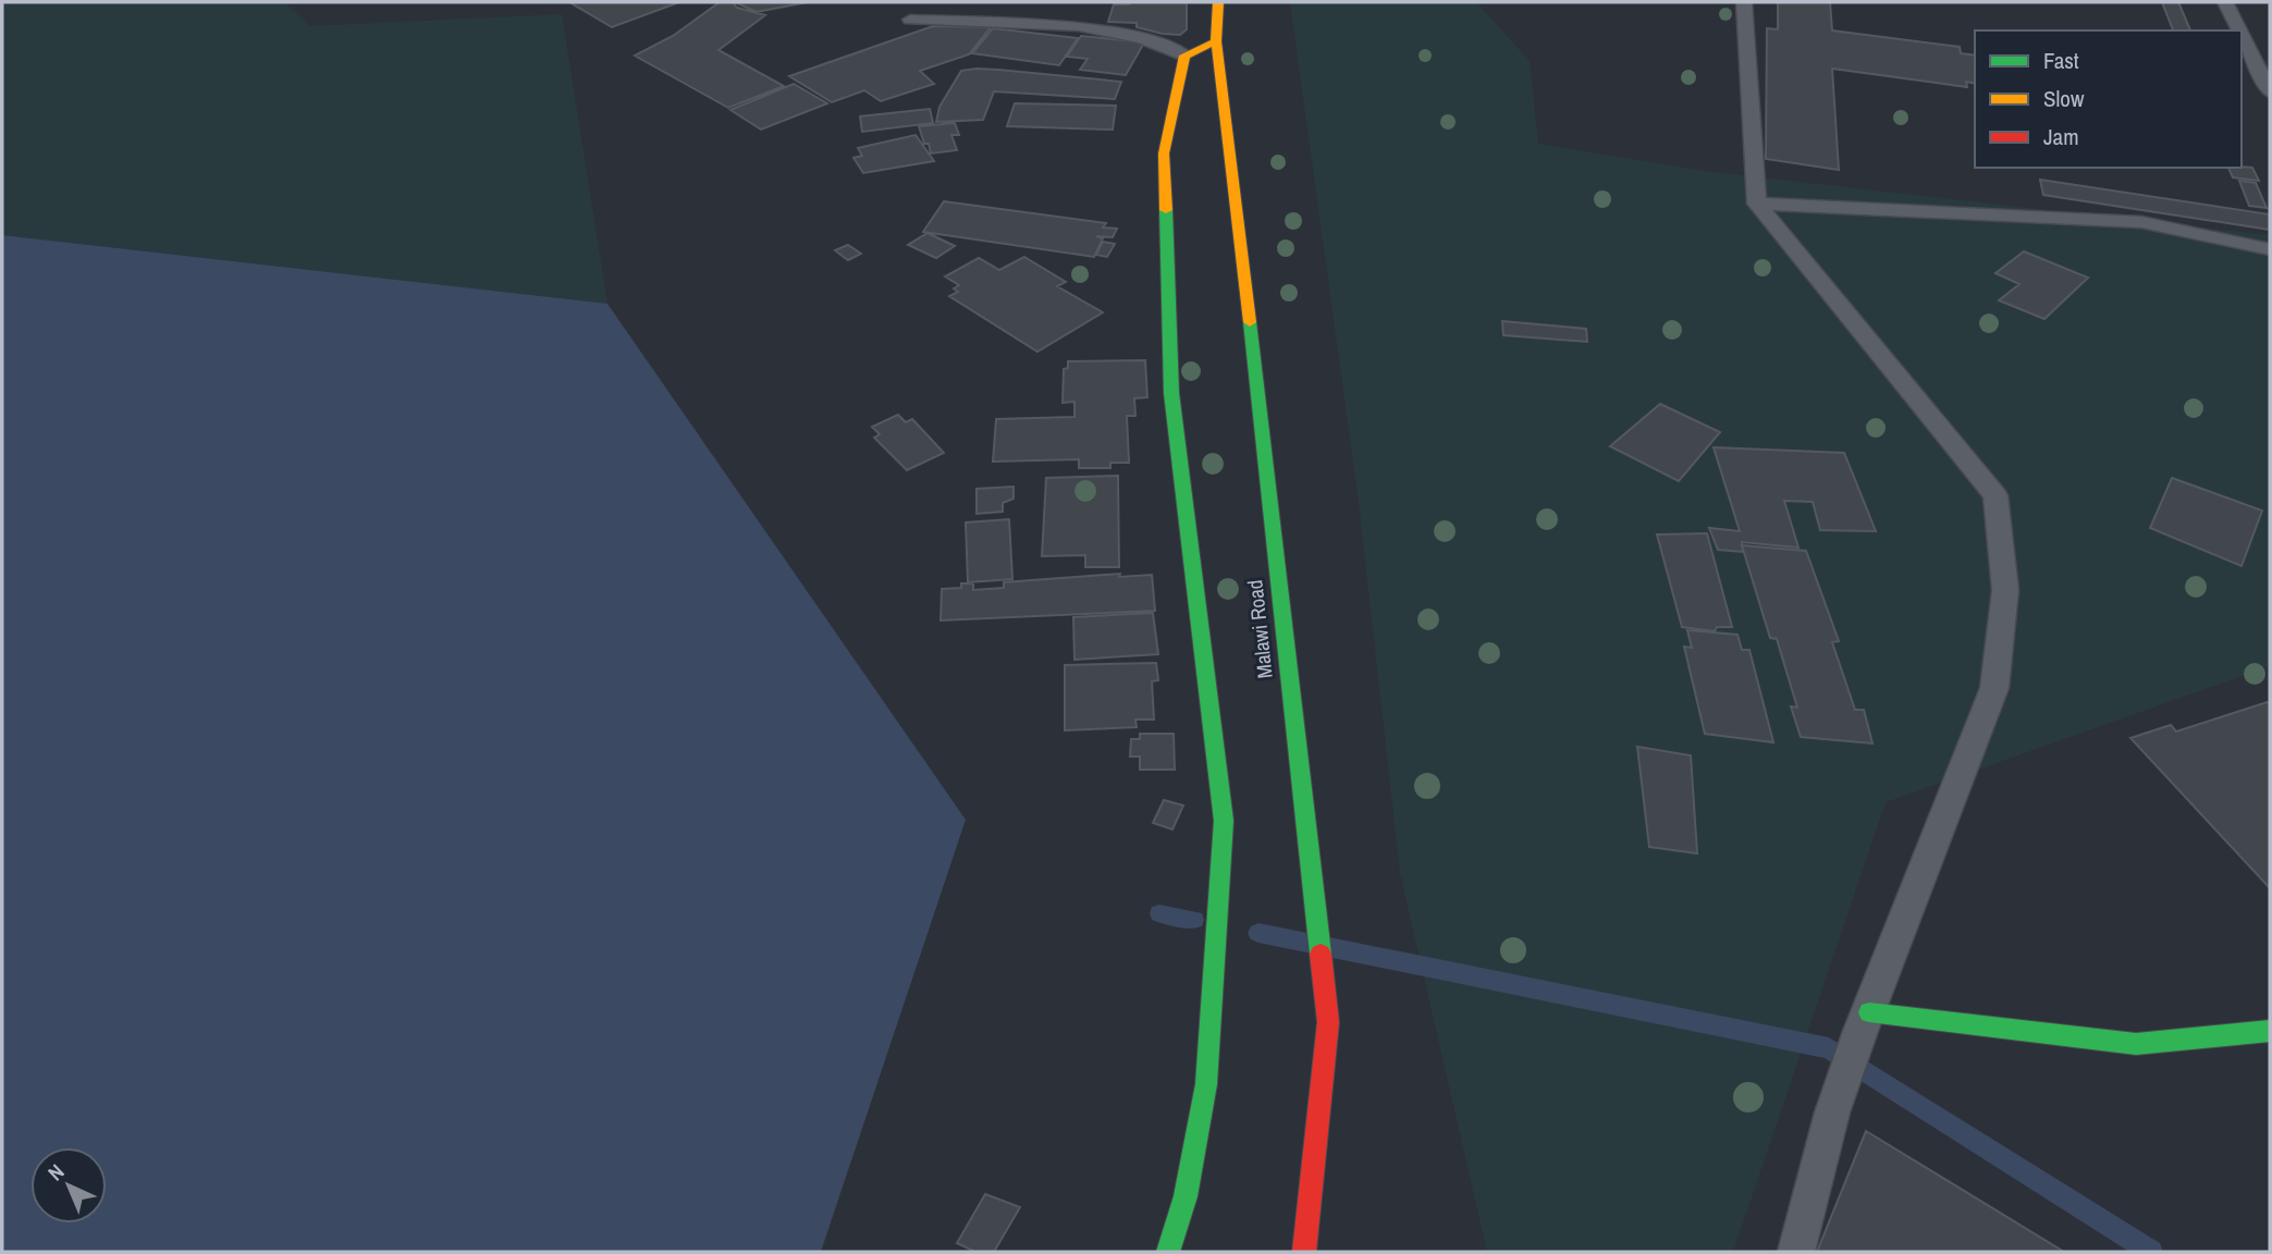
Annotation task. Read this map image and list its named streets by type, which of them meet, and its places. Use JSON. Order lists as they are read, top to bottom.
{
  "streets": {
    "street": ["Malawi Road"]
  },
  "legend": ["Fast", "Slow", "Jam"],
  "north": "top left"
}
